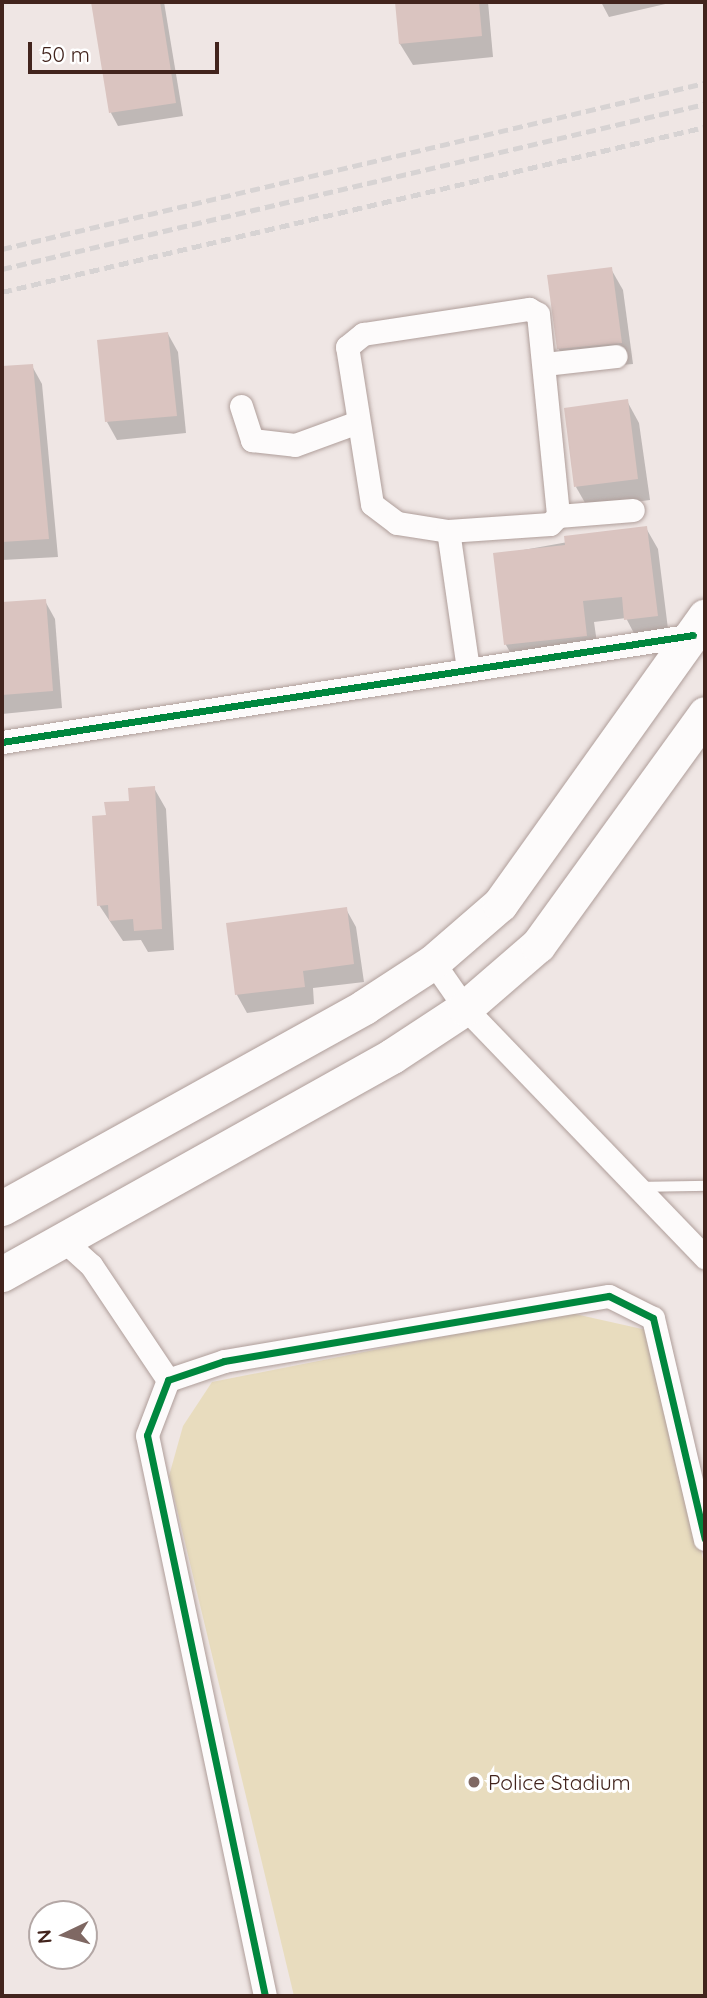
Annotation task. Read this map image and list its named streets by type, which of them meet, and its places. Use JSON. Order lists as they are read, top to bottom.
{
  "places": ["Police Stadium"],
  "scale_bar": "50 m",
  "north": "left"
}
